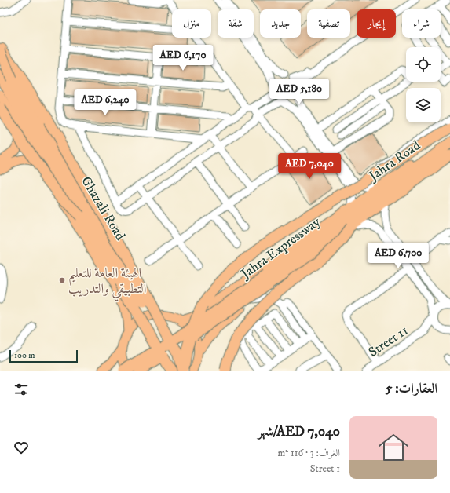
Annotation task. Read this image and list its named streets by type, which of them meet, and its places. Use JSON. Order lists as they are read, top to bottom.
{
  "streets": {
    "highway": ["Ghazali Road", "Jahra Expressway"],
    "main road": ["Jahra Road"],
    "street": ["Street 11"]
  },
  "places": ["الهيئة العامة للتعليم التطبيقي والتدريب"],
  "scale_bar": "100 m",
  "page": {
    "chip": [
      "شراء",
      "إيجار",
      "تصفية",
      "جديد",
      "شقة",
      "منزل"
    ],
    "price": [
      "AED 6,170",
      "AED 5,180",
      "AED 6,240",
      "AED 7,040",
      "AED 6,700"
    ],
    "scale": "100 m",
    "heading": "العقارات: 5",
    "list": [
      {
        "name": "AED 7,040/شهر",
        "note": "الغرف: 3 · 116 m² · Street 1"
      }
    ]
  }
}
